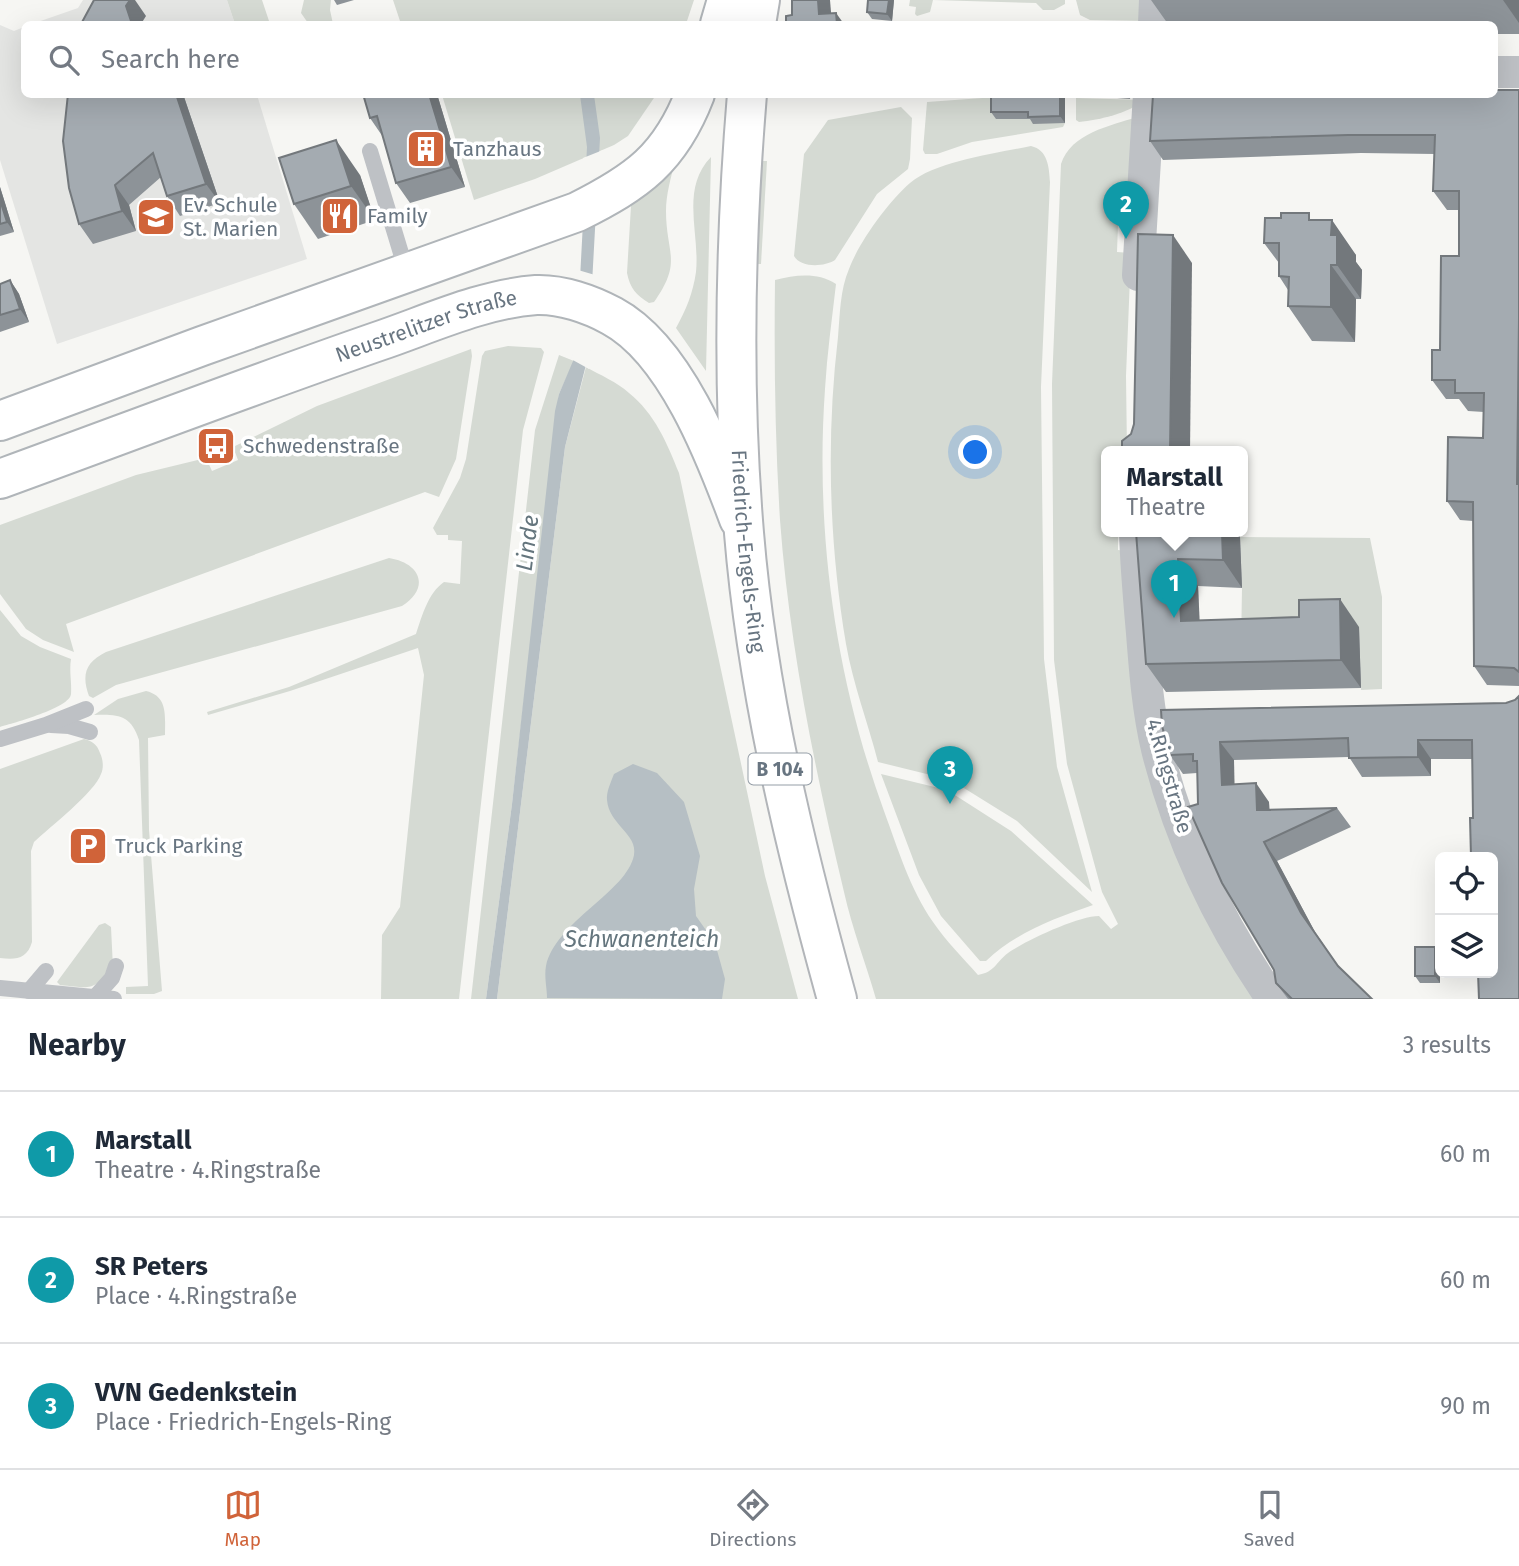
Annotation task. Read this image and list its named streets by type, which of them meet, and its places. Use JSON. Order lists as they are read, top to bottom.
{
  "streets": {
    "main road": ["Neustrelitzer Straße", "Friedrich-Engels-Ring", "B 104"],
    "street": ["4.Ringstraße"]
  },
  "crossings": [
    ["Neustrelitzer Straße", "Friedrich-Engels-Ring"]
  ],
  "water": ["Linde", "Schwanenteich"],
  "places": {
    "building": ["Tanzhaus"],
    "restaurant": ["Family"],
    "school or university": ["Ev. Schule St. Marien"],
    "bus stop": ["Schwedenstraße"],
    "parking": ["Truck Parking"]
  },
  "page": {
    "search": "Search here",
    "pins": ["2", "1", "3"],
    "popup": ["Marstall", "Theatre"],
    "heading": ["Nearby", "3 results"],
    "list": [
      {
        "mark": "1",
        "name": "Marstall",
        "note": "Theatre · 4.Ringstraße",
        "value": "60 m"
      },
      {
        "mark": "2",
        "name": "SR Peters",
        "note": "Place · 4.Ringstraße",
        "value": "60 m"
      },
      {
        "mark": "3",
        "name": "VVN Gedenkstein",
        "note": "Place · Friedrich-Engels-Ring",
        "value": "90 m"
      }
    ],
    "nav": ["Map", "Directions", "Saved"]
  }
}
